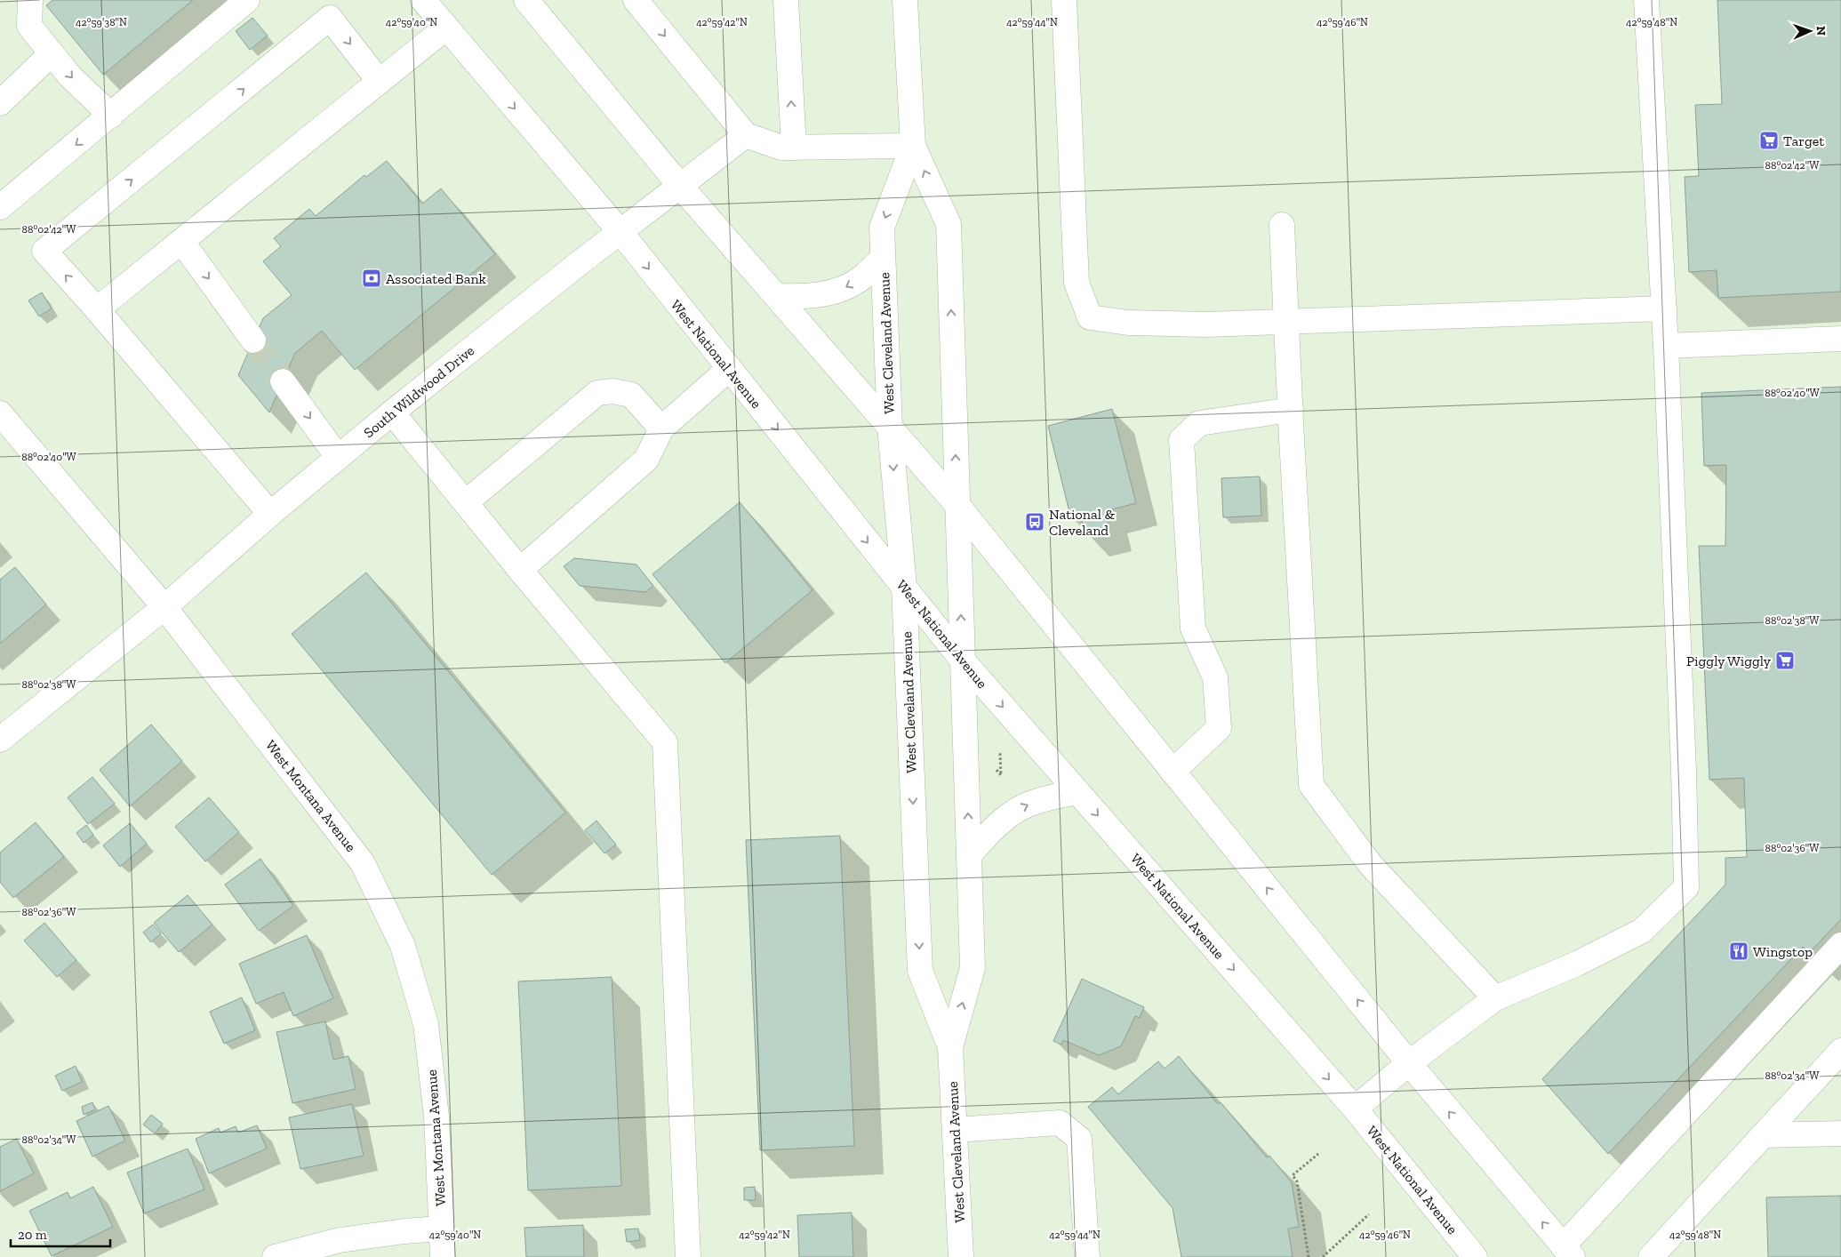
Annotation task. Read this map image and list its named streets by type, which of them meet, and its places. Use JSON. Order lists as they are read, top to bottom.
{
  "streets": {
    "main road": [
      "West Cleveland Avenue",
      "West National Avenue",
      "South Wildwood Drive",
      "West Montana Avenue"
    ]
  },
  "crossings": [
    ["West Cleveland Avenue", "West National Avenue"],
    ["West National Avenue", "South Wildwood Drive"],
    ["South Wildwood Drive", "West Montana Avenue"]
  ],
  "places": {
    "supermarket": ["Target", "Piggly Wiggly"],
    "bank": ["Associated Bank"],
    "bus stop": ["National & Cleveland"],
    "restaurant": ["Wingstop"]
  },
  "scale_bar": "20 m",
  "north": "right",
  "coordinates": [
    "42°59'38\"N",
    "42°59'40\"N",
    "42°59'42\"N",
    "42°59'44\"N",
    "42°59'46\"N",
    "42°59'48\"N",
    "88°02'42\"W",
    "88°02'40\"W",
    "88°02'38\"W",
    "88°02'36\"W",
    "88°02'34\"W"
  ]
}
